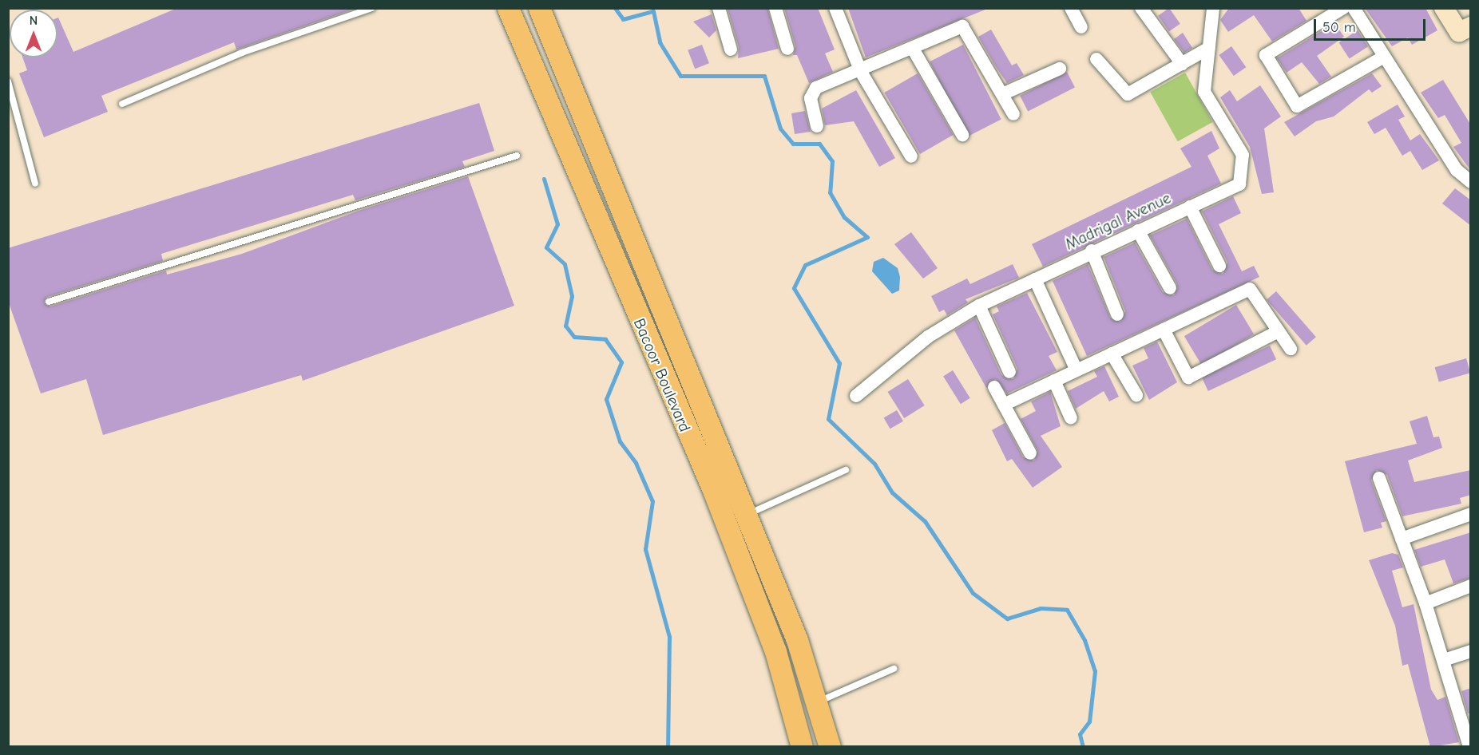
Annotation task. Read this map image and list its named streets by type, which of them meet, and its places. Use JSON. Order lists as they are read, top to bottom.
{
  "streets": {
    "main road": ["Bacoor Boulevard"],
    "street": ["Madrigal Avenue"]
  },
  "scale_bar": "50 m",
  "north": "top"
}
